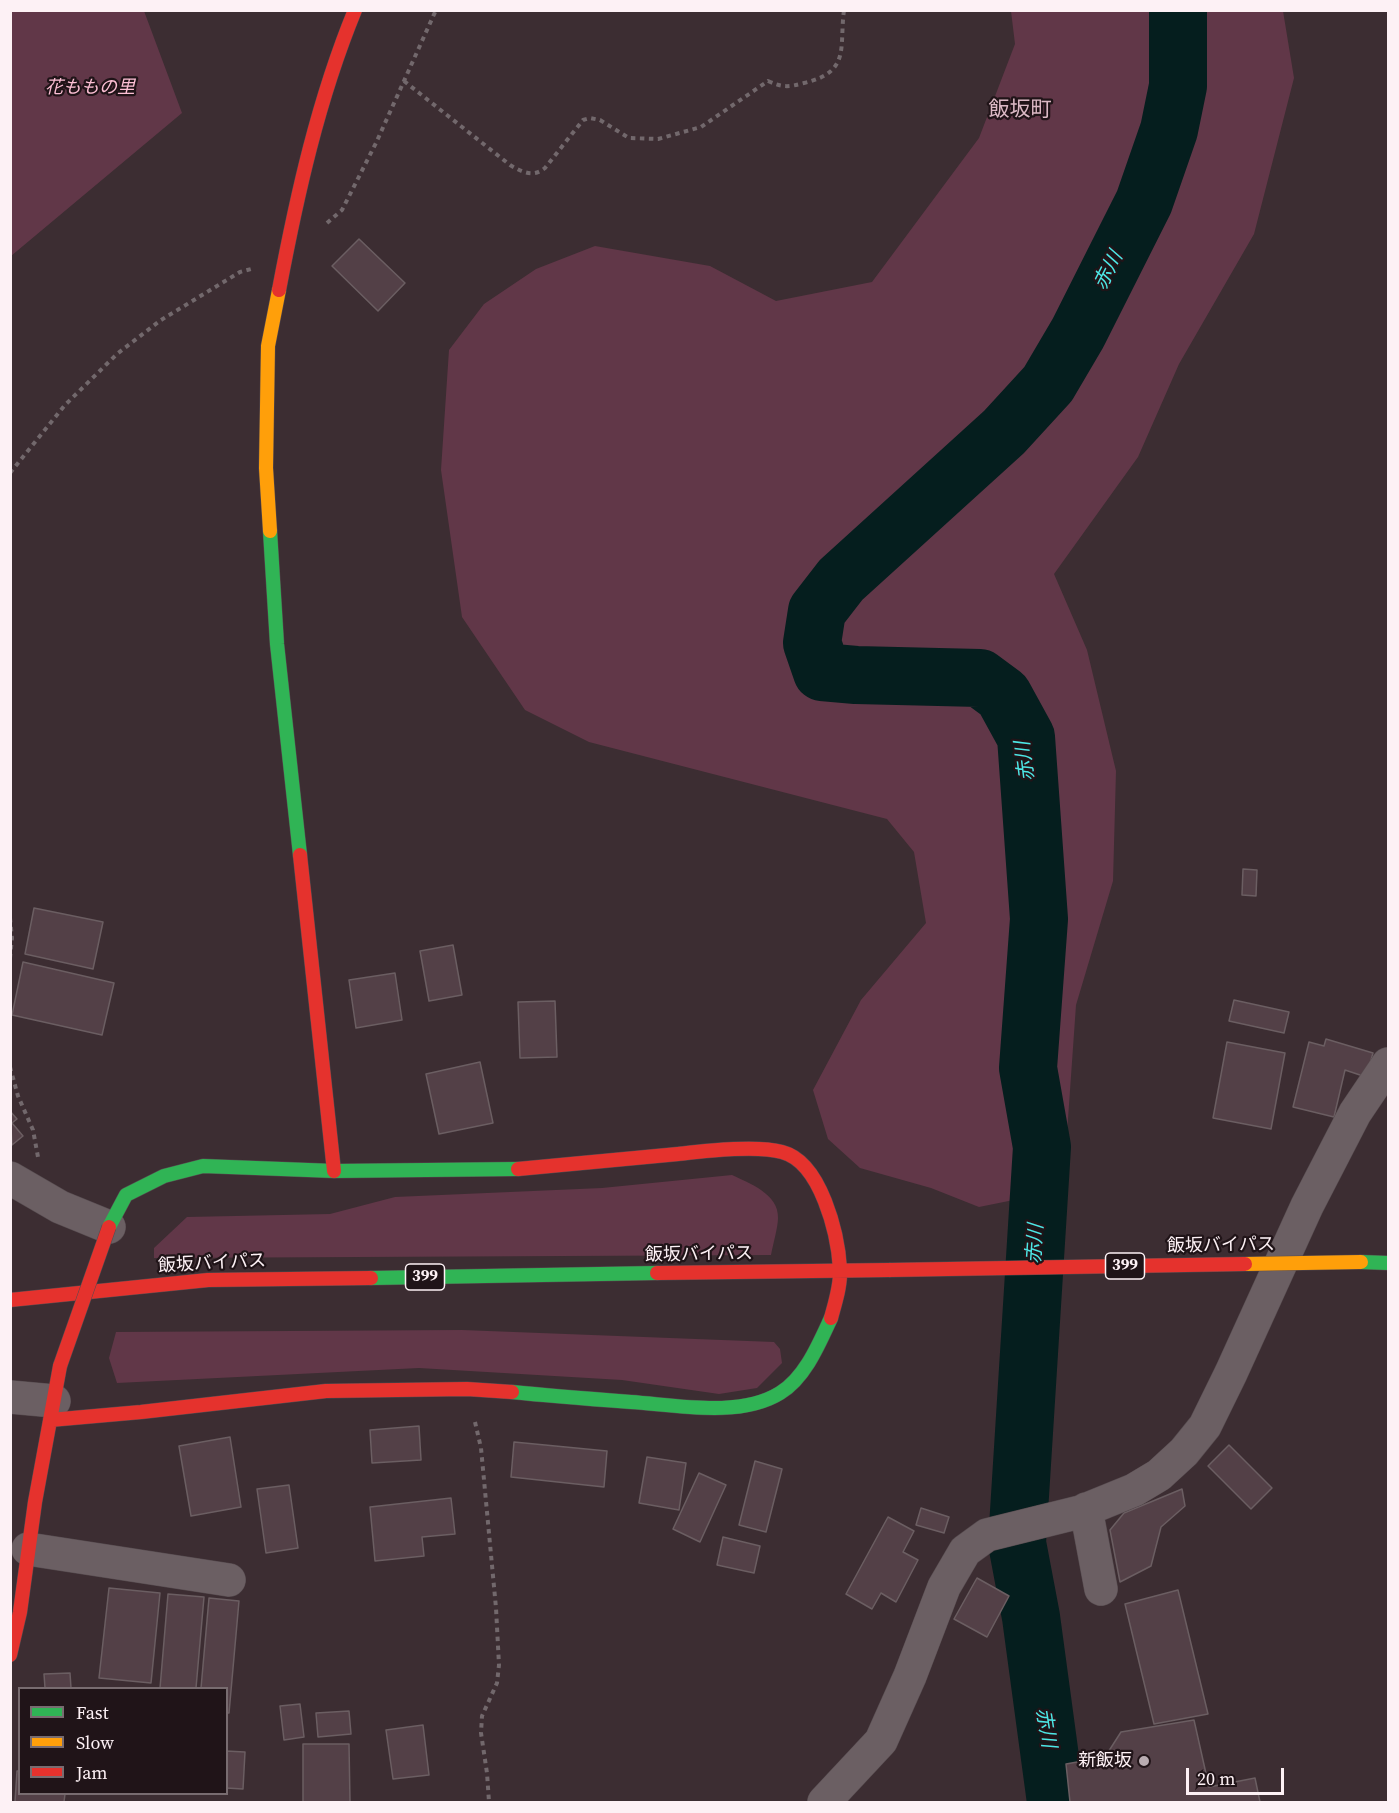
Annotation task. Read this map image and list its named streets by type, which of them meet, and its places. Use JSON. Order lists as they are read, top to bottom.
{
  "streets": {
    "main road": ["飯坂バイパス", "399"]
  },
  "districts": ["飯坂町"],
  "water": ["赤川"],
  "parks": ["花ももの里"],
  "places": ["新飯坂"],
  "legend": ["Fast", "Slow", "Jam"],
  "scale_bar": "20 m"
}
